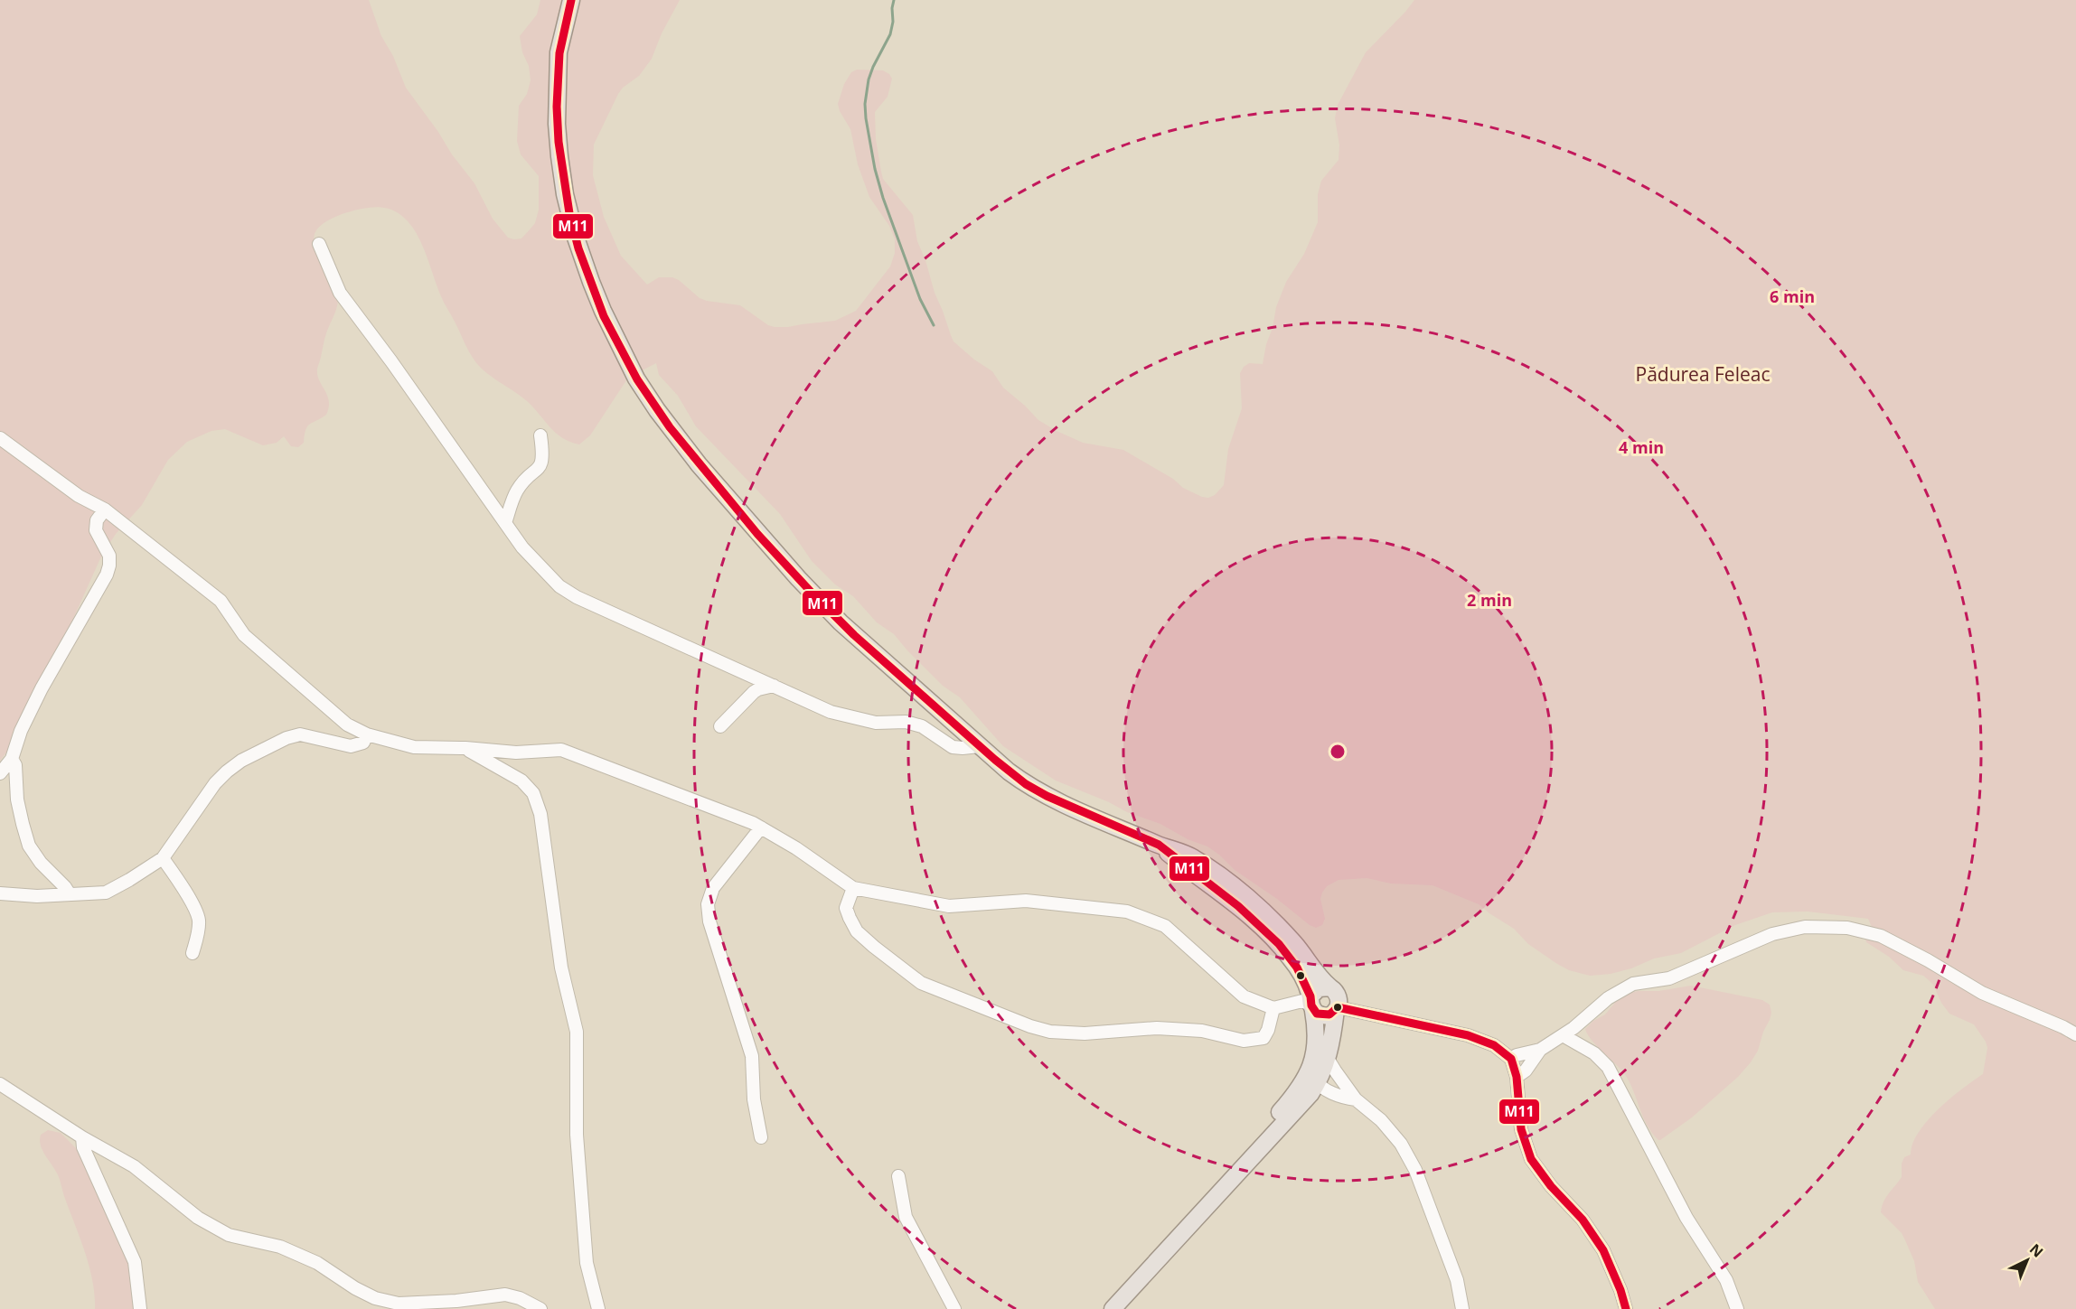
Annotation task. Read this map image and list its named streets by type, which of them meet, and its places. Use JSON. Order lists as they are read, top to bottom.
{
  "parks": ["Pădurea Feleac"],
  "lines": ["transit line M11"],
  "north": "top right",
  "rings": ["6 min", "4 min", "2 min"]
}
